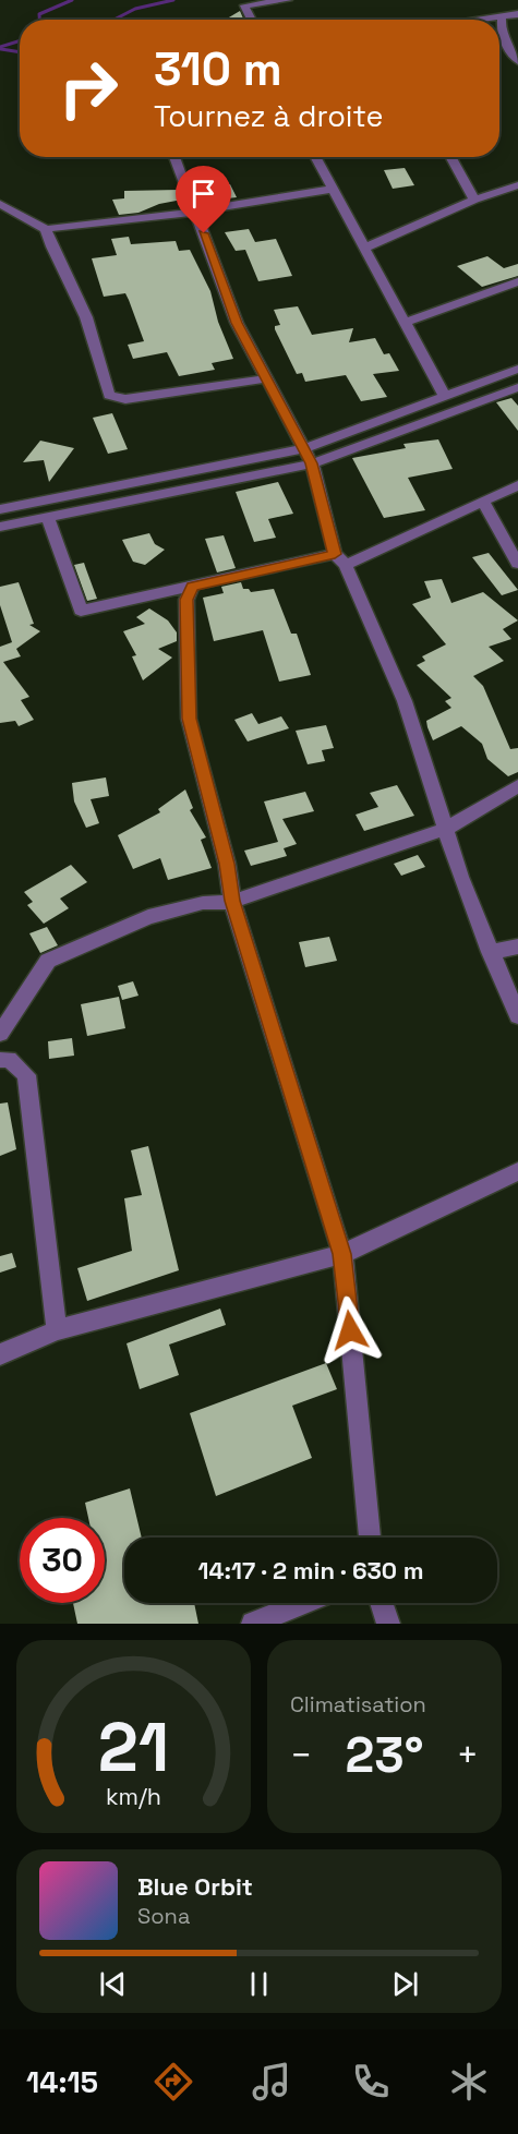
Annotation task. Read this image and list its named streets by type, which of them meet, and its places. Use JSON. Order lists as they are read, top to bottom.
{
  "page": {
    "turn": ["310 m", "Tournez à droite"],
    "limit": "30",
    "trip": "14:17 · 2 min · 630 m",
    "tile": "Climatisation",
    "heat": ["−", "23°", "+"],
    "song": ["Blue Orbit", "Sona"],
    "tabs": "14:15",
    "gauge": ["21", "km/h"]
  }
}
